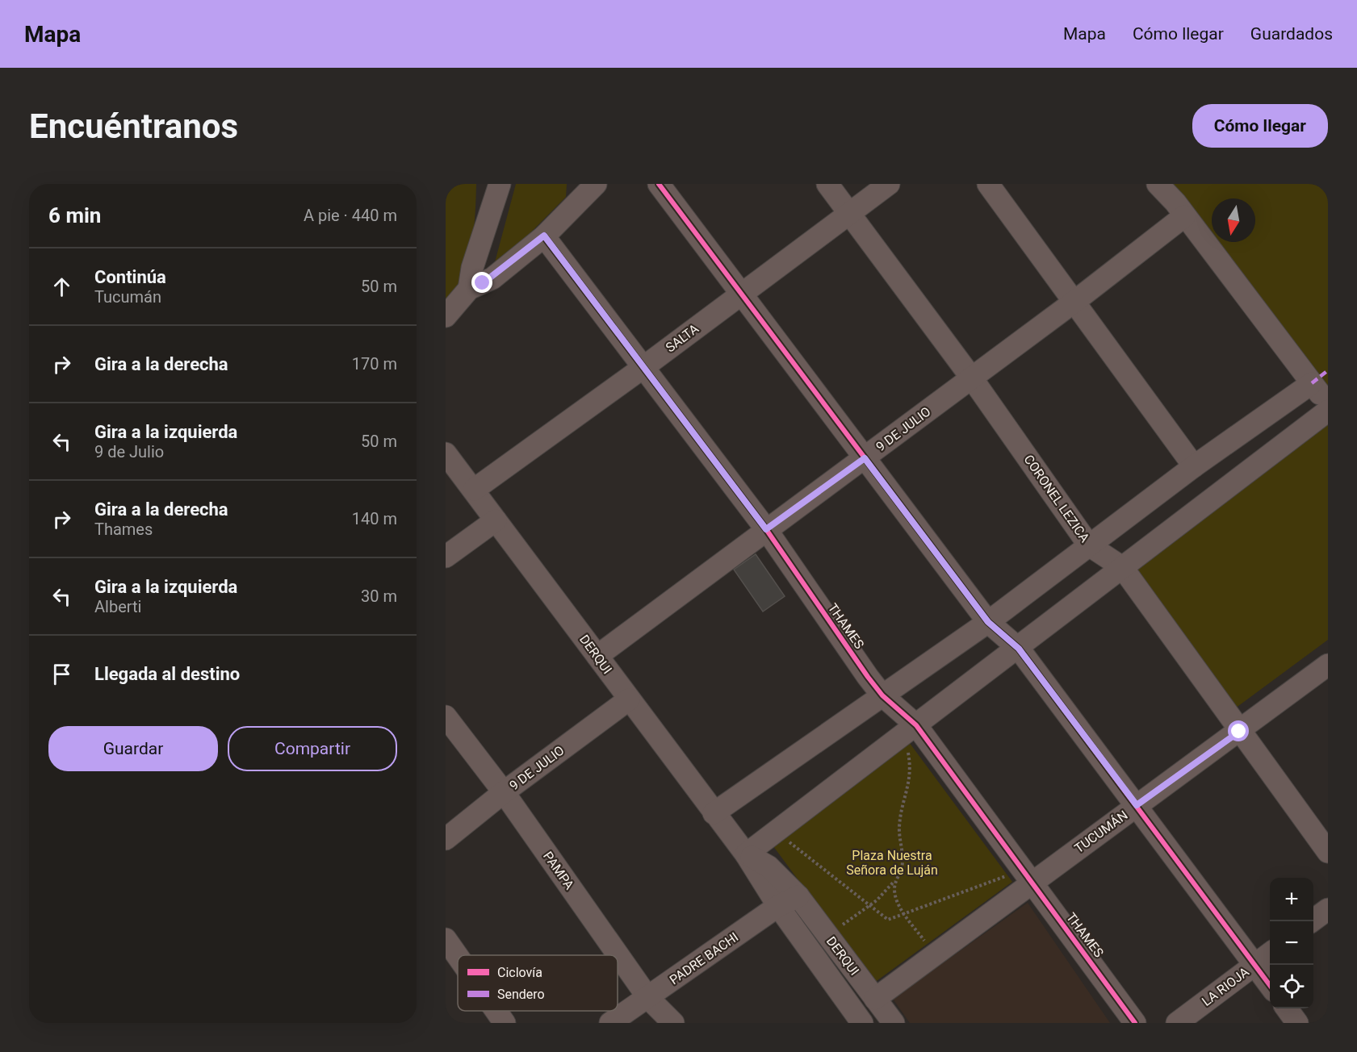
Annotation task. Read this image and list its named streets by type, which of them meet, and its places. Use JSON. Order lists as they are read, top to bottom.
{
  "streets": {
    "street": [
      "SALTA",
      "9 DE JULIO",
      "CORONEL LEZICA",
      "THAMES",
      "DERQUI",
      "TUCUMÁN",
      "PAMPA",
      "PADRE BACHI",
      "LA RIOJA"
    ]
  },
  "crossings": [
    ["SALTA", "CORONEL LEZICA"],
    ["SALTA", "THAMES"],
    ["SALTA", "DERQUI"],
    ["9 DE JULIO", "CORONEL LEZICA"],
    ["9 DE JULIO", "THAMES"],
    ["9 DE JULIO", "DERQUI"],
    ["9 DE JULIO", "PAMPA"],
    ["CORONEL LEZICA", "TUCUMÁN"],
    ["THAMES", "TUCUMÁN"],
    ["DERQUI", "TUCUMÁN"],
    ["DERQUI", "PADRE BACHI"],
    ["PAMPA", "PADRE BACHI"]
  ],
  "parks": ["Plaza Nuestra Señora de Luján"],
  "legend": ["Ciclovía", "Sendero"],
  "north": "bottom",
  "page": {
    "header": "Mapa",
    "nav": ["Mapa", "Cómo llegar", "Guardados"],
    "buttons": [
      "Cómo llegar",
      ["Guardar", "Compartir"]
    ],
    "title": "Encuéntranos",
    "heading": ["6 min", "A pie · 440 m"],
    "list": [
      ["Continúa", "Tucumán", "50 m"],
      ["Gira a la derecha", "170 m"],
      ["Gira a la izquierda", "9 de Julio", "50 m"],
      ["Gira a la derecha", "Thames", "140 m"],
      ["Gira a la izquierda", "Alberti", "30 m"],
      "Llegada al destino"
    ],
    "map_buttons": ["+", "−"]
  }
}
